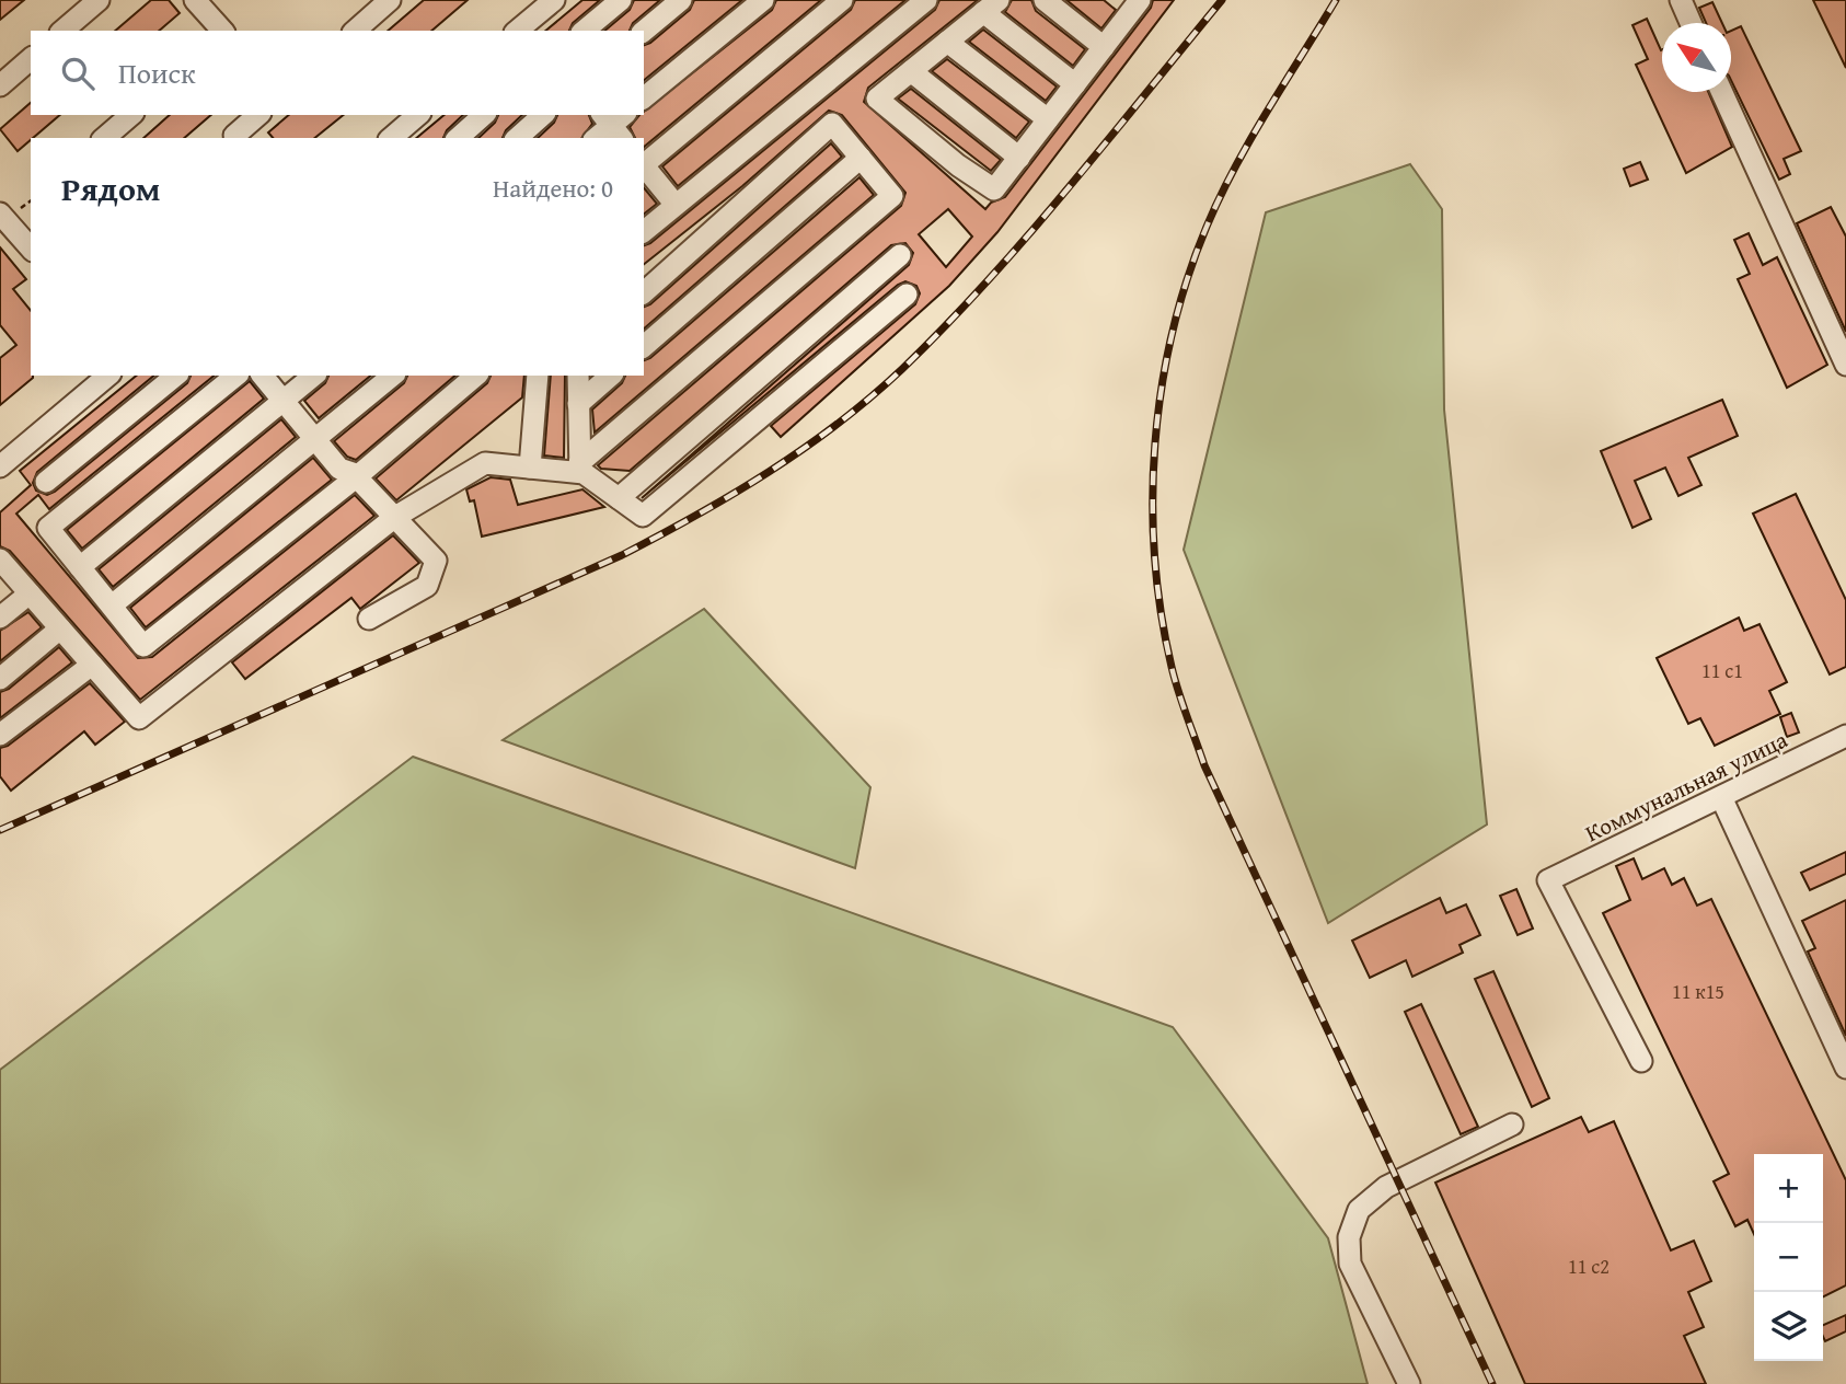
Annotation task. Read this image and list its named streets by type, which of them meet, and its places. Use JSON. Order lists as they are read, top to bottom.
{
  "streets": {
    "street": ["Коммунальная улица"]
  },
  "house_numbers": ["11 с1", "11 к15", "11 с2"],
  "north": "top left",
  "page": {
    "search": "Поиск",
    "heading": ["Рядом", "Найдено: 0"],
    "map_buttons": ["+", "−"]
  }
}
